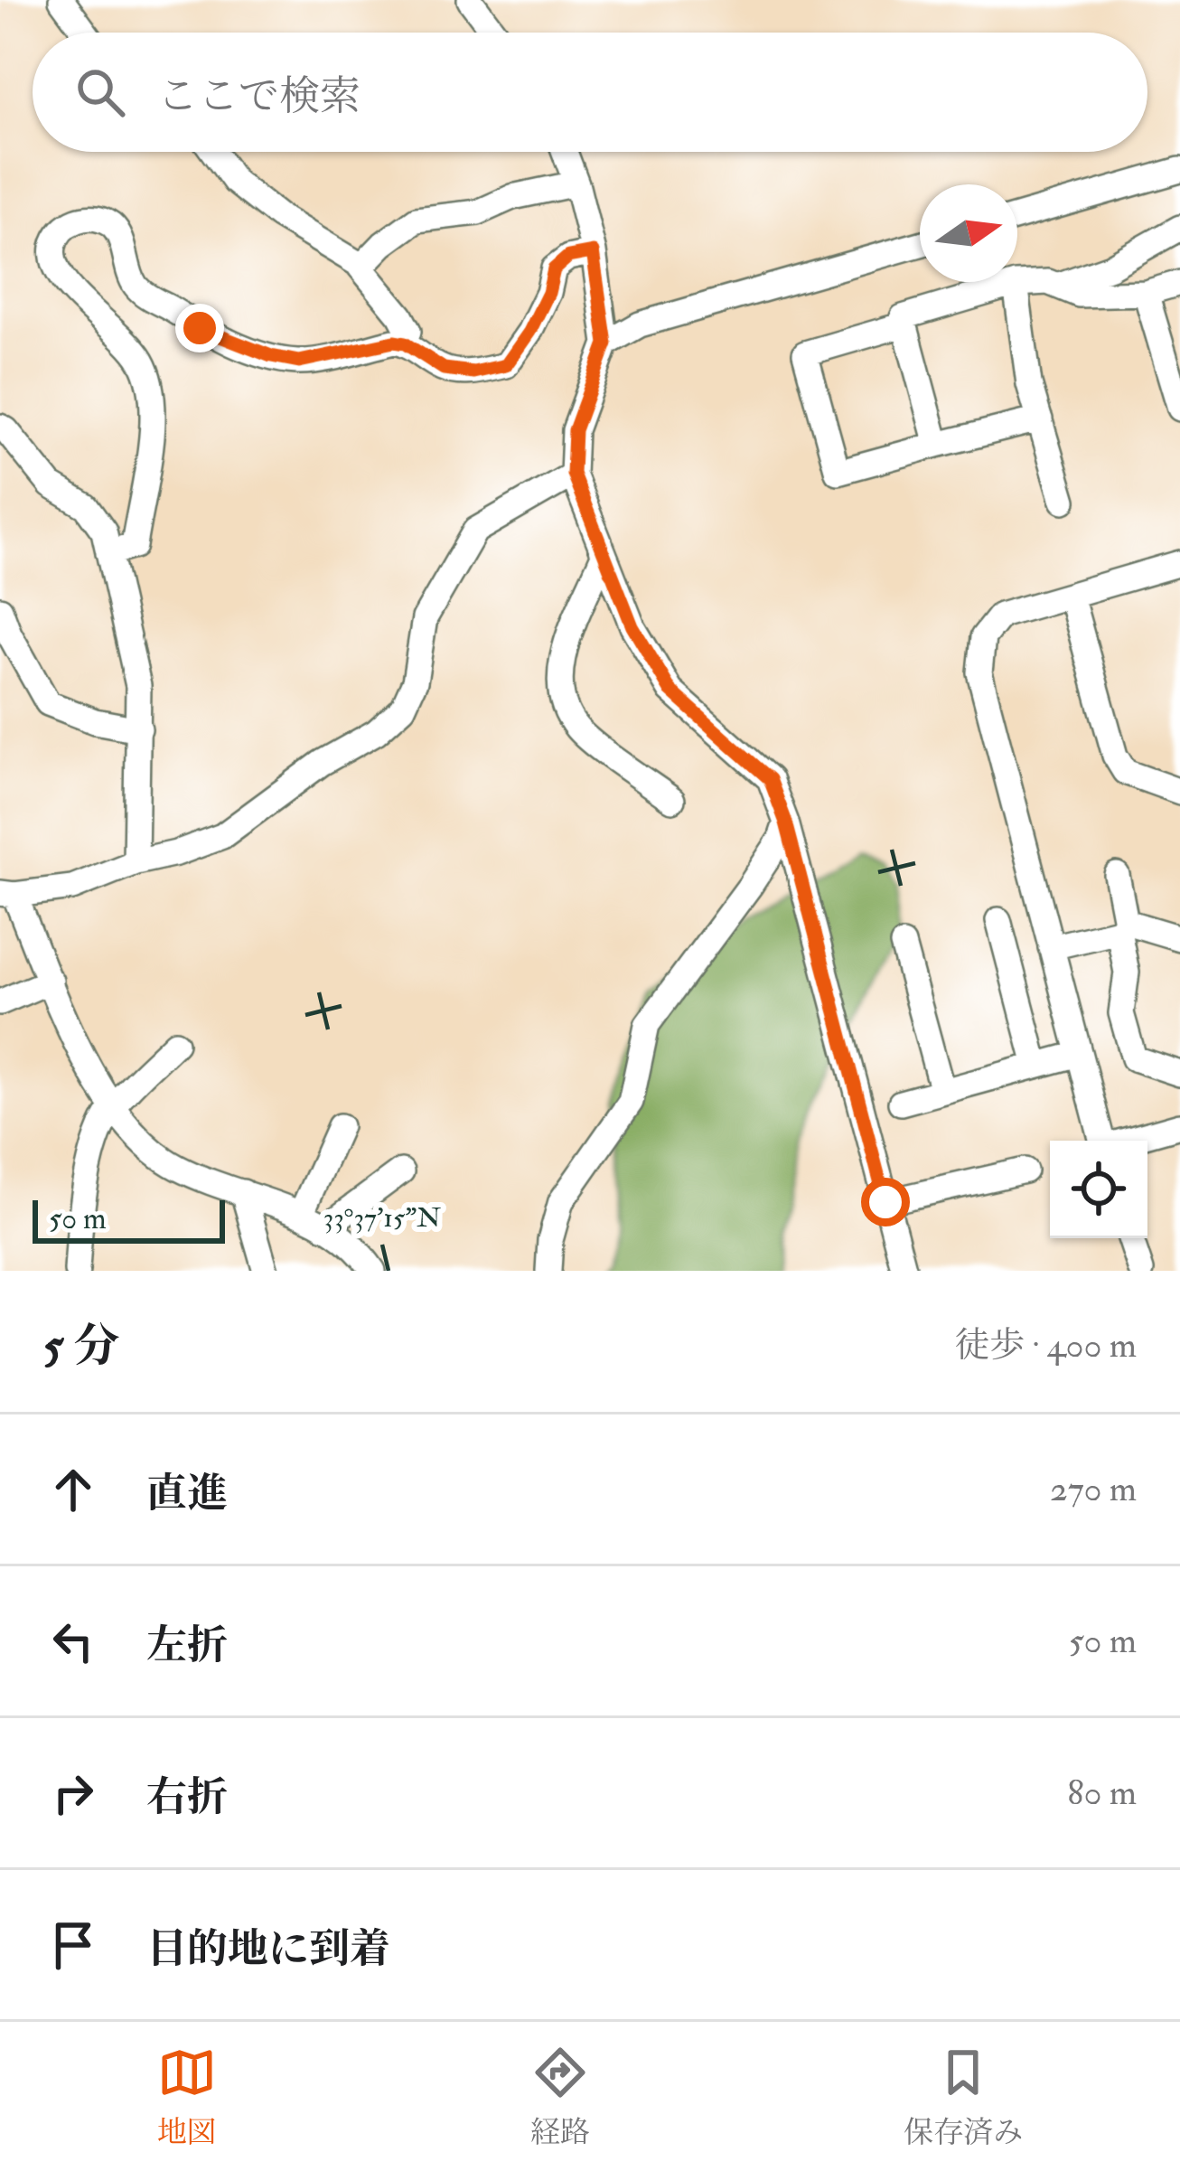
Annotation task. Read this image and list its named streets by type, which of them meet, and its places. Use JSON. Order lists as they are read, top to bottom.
{
  "scale_bar": "50 m",
  "north": "right",
  "page": {
    "search": "ここで検索",
    "scale": "50 m",
    "heading": ["5 分", "徒歩 · 400 m"],
    "list": [
      ["直進", "270 m"],
      ["左折", "50 m"],
      ["右折", "80 m"],
      "目的地に到着"
    ],
    "nav": ["地図", "経路", "保存済み"]
  },
  "coordinates": ["33°37'15\"N"]
}
